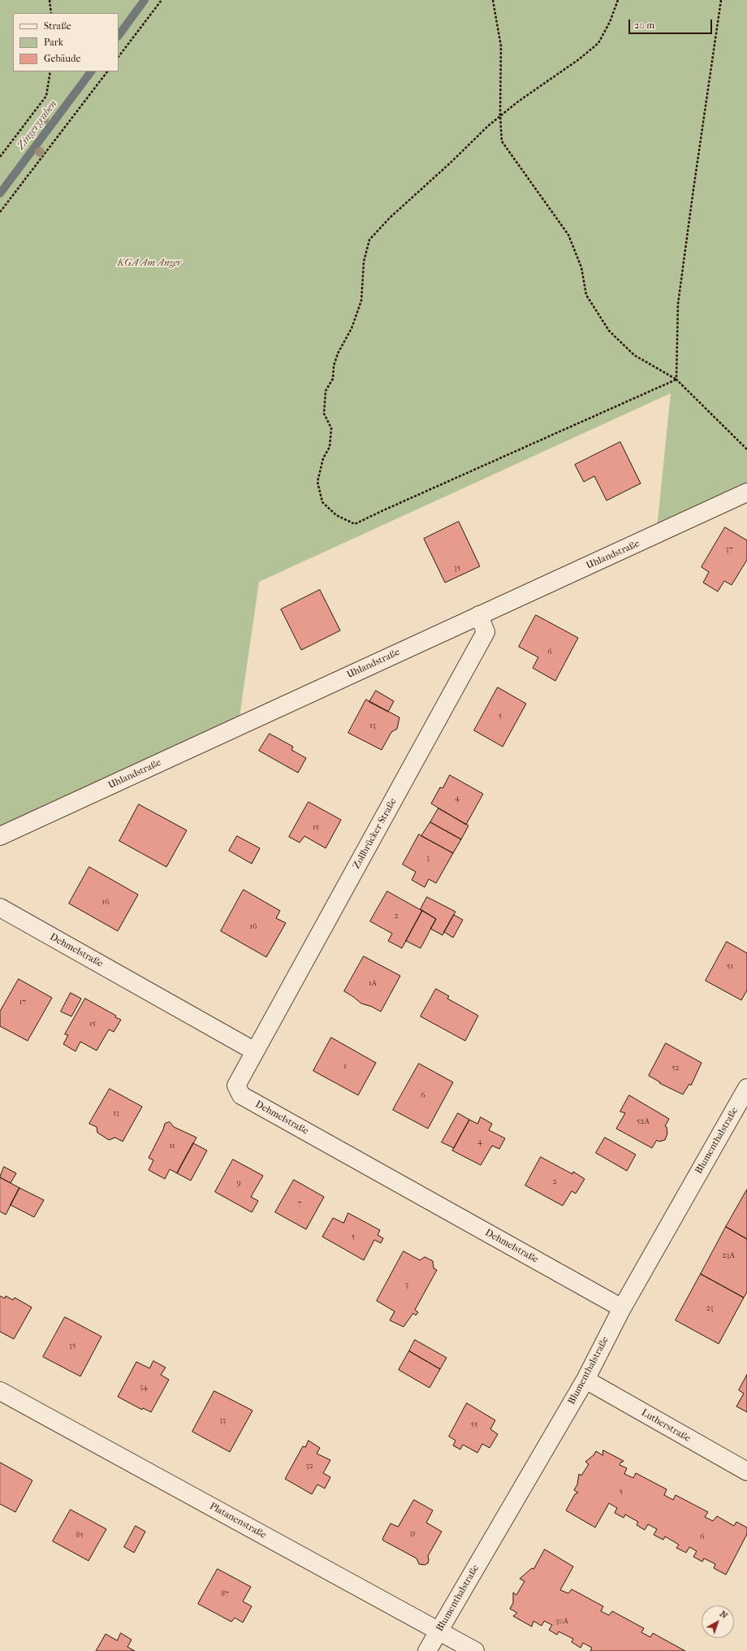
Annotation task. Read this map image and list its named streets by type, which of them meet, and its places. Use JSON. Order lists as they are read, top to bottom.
{
  "streets": {
    "street": [
      "Uhlandstraße",
      "Zollbrücker Straße",
      "Dehmelstraße",
      "Blumenthalstraße",
      "Lutherstraße",
      "Platanenstraße"
    ]
  },
  "crossings": [
    ["Uhlandstraße", "Zollbrücker Straße"],
    ["Zollbrücker Straße", "Dehmelstraße"],
    ["Dehmelstraße", "Blumenthalstraße"],
    ["Blumenthalstraße", "Lutherstraße"],
    ["Blumenthalstraße", "Platanenstraße"]
  ],
  "water": ["Zingergraben"],
  "parks": ["KGA Am Anger"],
  "house_numbers": [
    "37",
    "35",
    "6",
    "5",
    "13",
    "4",
    "15",
    "3",
    "16",
    "2",
    "16",
    "51",
    "1A",
    "17",
    "15",
    "1",
    "52",
    "6",
    "13",
    "52A",
    "4",
    "11",
    "2",
    "9",
    "7",
    "5",
    "23A",
    "3",
    "23",
    "35",
    "34",
    "33",
    "55",
    "32",
    "5",
    "31",
    "85",
    "6",
    "87",
    "30A"
  ],
  "legend": ["Straße", "Park", "Gebäude"],
  "scale_bar": "20 m",
  "north": "top right"
}
